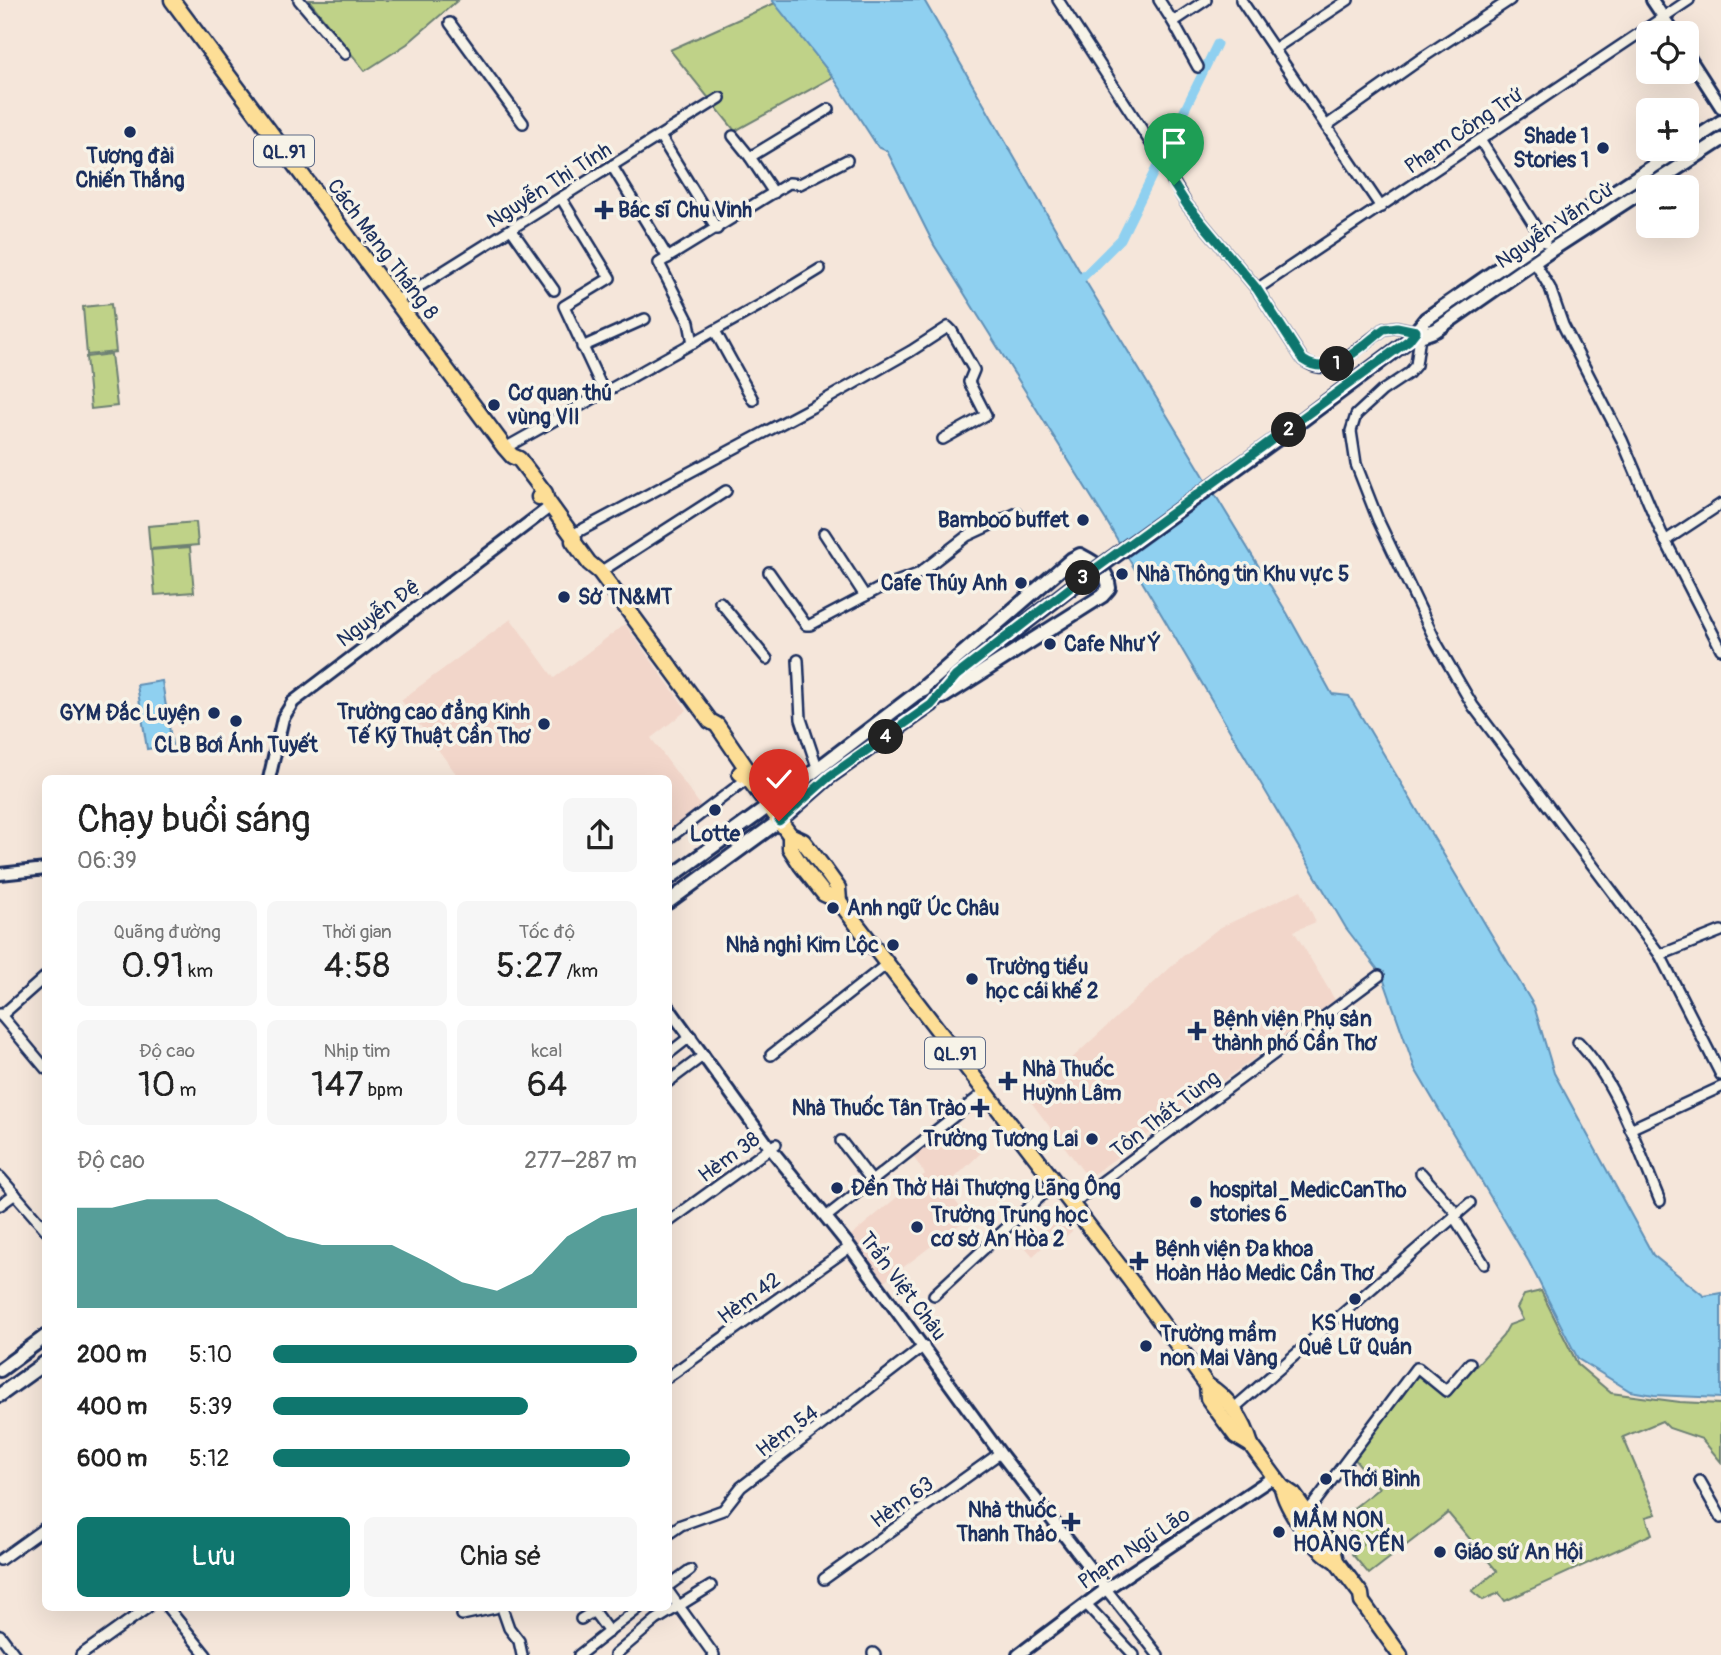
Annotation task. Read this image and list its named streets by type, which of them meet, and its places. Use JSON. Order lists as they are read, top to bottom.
{
  "streets": {
    "highway": ["QL.91", "Cách Mạng Tháng 8"],
    "main road": ["Nguyễn Văn Cừ"],
    "street": [
      "Phạm Công Trứ",
      "Nguyễn Thị Tính",
      "Nguyễn Đệ",
      "Tôn Thất Tùng",
      "Hèm 38",
      "Trần Việt Châu",
      "Hèm 42",
      "Hèm 54",
      "Hèm 63",
      "Phạm Ngũ Lão"
    ]
  },
  "crossings": [
    ["Nguyễn Thị Tính", "Cách Mạng Tháng 8"],
    ["Cách Mạng Tháng 8", "Nguyễn Đệ"],
    ["Cách Mạng Tháng 8", "Tôn Thất Tùng"],
    ["Cách Mạng Tháng 8", "Phạm Ngũ Lão"],
    ["Hèm 38", "Trần Việt Châu"],
    ["Trần Việt Châu", "Hèm 42"],
    ["Trần Việt Châu", "Hèm 54"],
    ["Trần Việt Châu", "Hèm 63"],
    ["Trần Việt Châu", "Phạm Ngũ Lão"]
  ],
  "places": {
    "other": [
      "Tượng đài Chiến Thắng",
      "Shade 1 Stories 1",
      "Cơ quan thú vùng VII",
      "Bamboo buffet",
      "Nhà Thông tin Khu vực 5",
      "Cafe Thúy Anh",
      "Sở TN&MT",
      "Cafe Như Ý",
      "GYM Đắc Luyện",
      "CLB Bơi Ánh Tuyết",
      "Trường cao đẳng Kinh Tế Kỹ Thuật Cần Thơ",
      "Lotte",
      "Anh ngữ Úc Châu",
      "Nhà nghỉ Kim Lộc",
      "Trường tiểu học cái khế 2",
      "Trường Tương Lai",
      "Đền Thờ Hải Thượng Lãng Ông",
      "hospital_MedicCanTho stories 6",
      "Trường Trung học cơ sở An Hòa 2",
      "KS Hương Quê Lữ Quán",
      "Trường mầm non Mai Vàng",
      "Thới Bình",
      "MẦM NON HOÀNG YẾN",
      "Giáo sứ An Hội"
    ],
    "health": [
      "Bác sĩ Chu Vinh",
      "Bệnh viện Phụ sản thành phố Cần Thơ",
      "Nhà Thuốc Huỳnh Lâm",
      "Nhà Thuốc Tân Trào",
      "Bệnh viện Đa khoa Hoàn Hảo Medic Cần Thơ",
      "Nhà thuốc Thanh Thảo"
    ]
  },
  "page": {
    "map_buttons": ["+", "−"],
    "pins": [
      "1",
      "2",
      "3",
      "4"
    ],
    "heading": ["Chạy buổi sáng", "06:39"],
    "stats": [
      ["Quãng đường", "0.91 km"],
      ["Thời gian", "4:58"],
      ["Tốc độ", "5:27 /km"],
      ["Độ cao", "10 m"],
      ["Nhịp tim", "147 bpm"],
      ["kcal", "64"]
    ],
    "chart": ["Độ cao", "277–287 m"],
    "list": [
      {
        "name": "200 m",
        "note": "5:10"
      },
      {
        "name": "400 m",
        "note": "5:39"
      },
      {
        "name": "600 m",
        "note": "5:12"
      }
    ],
    "buttons": ["Lưu", "Chia sẻ"]
  }
}
